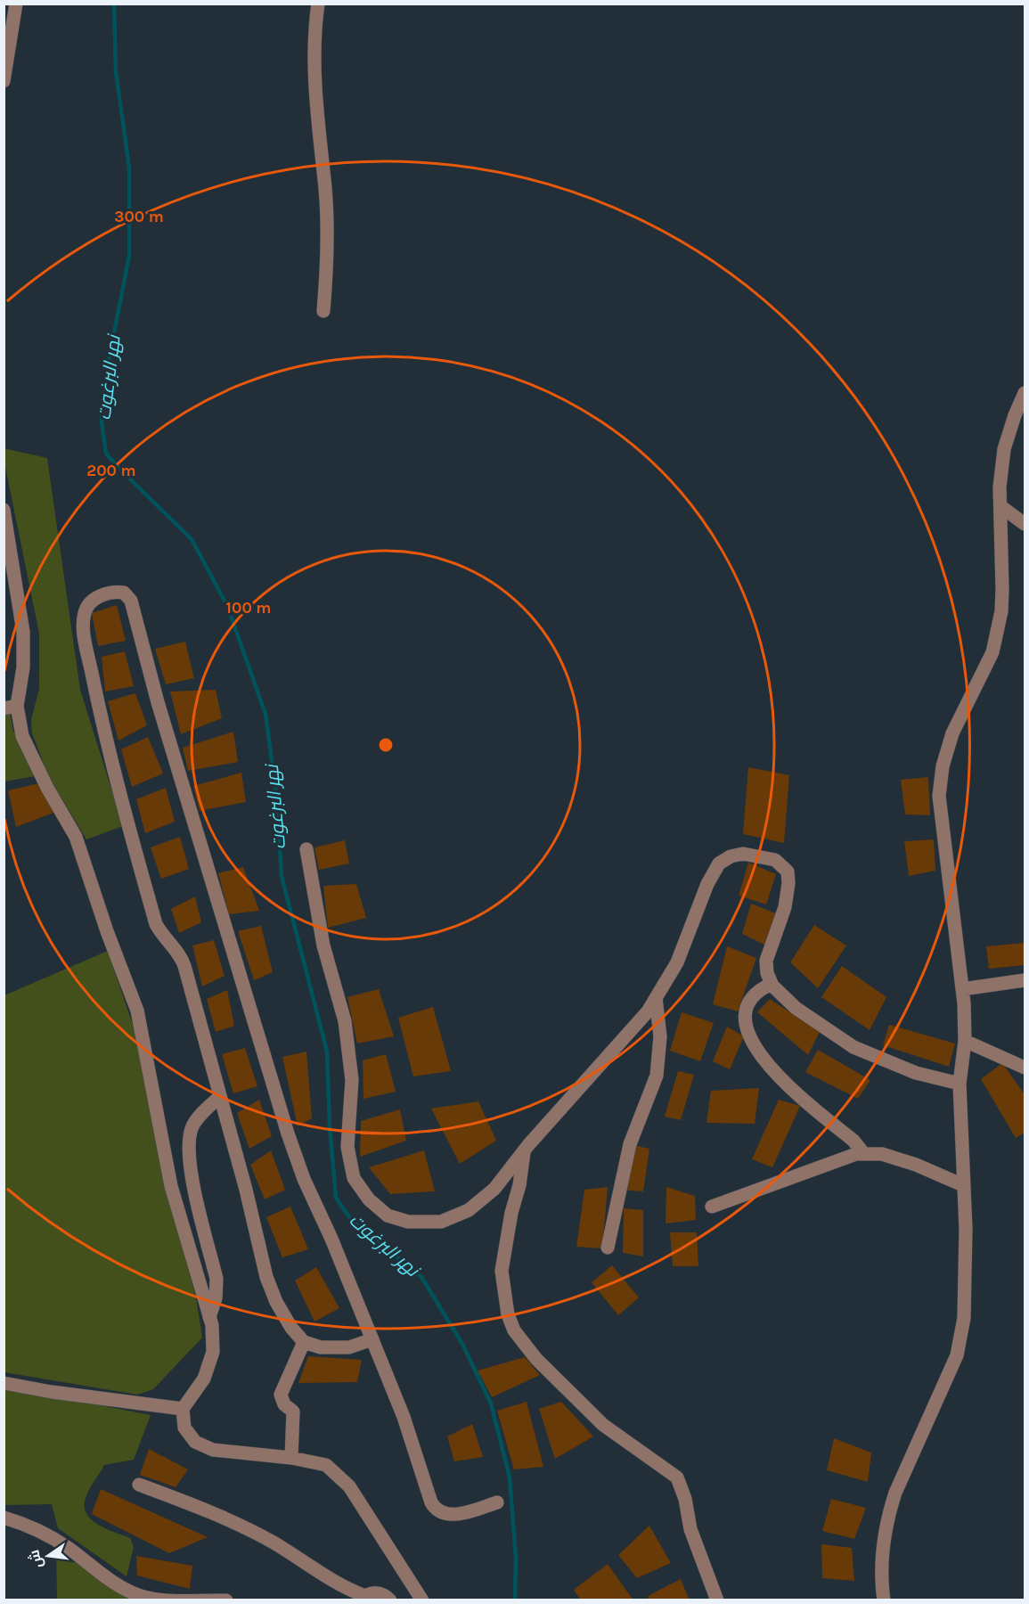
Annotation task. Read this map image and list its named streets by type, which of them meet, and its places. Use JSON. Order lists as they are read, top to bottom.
{
  "water": ["نهر البرغوت"],
  "north": "left",
  "rings": ["300 m", "200 m", "100 m"]
}
